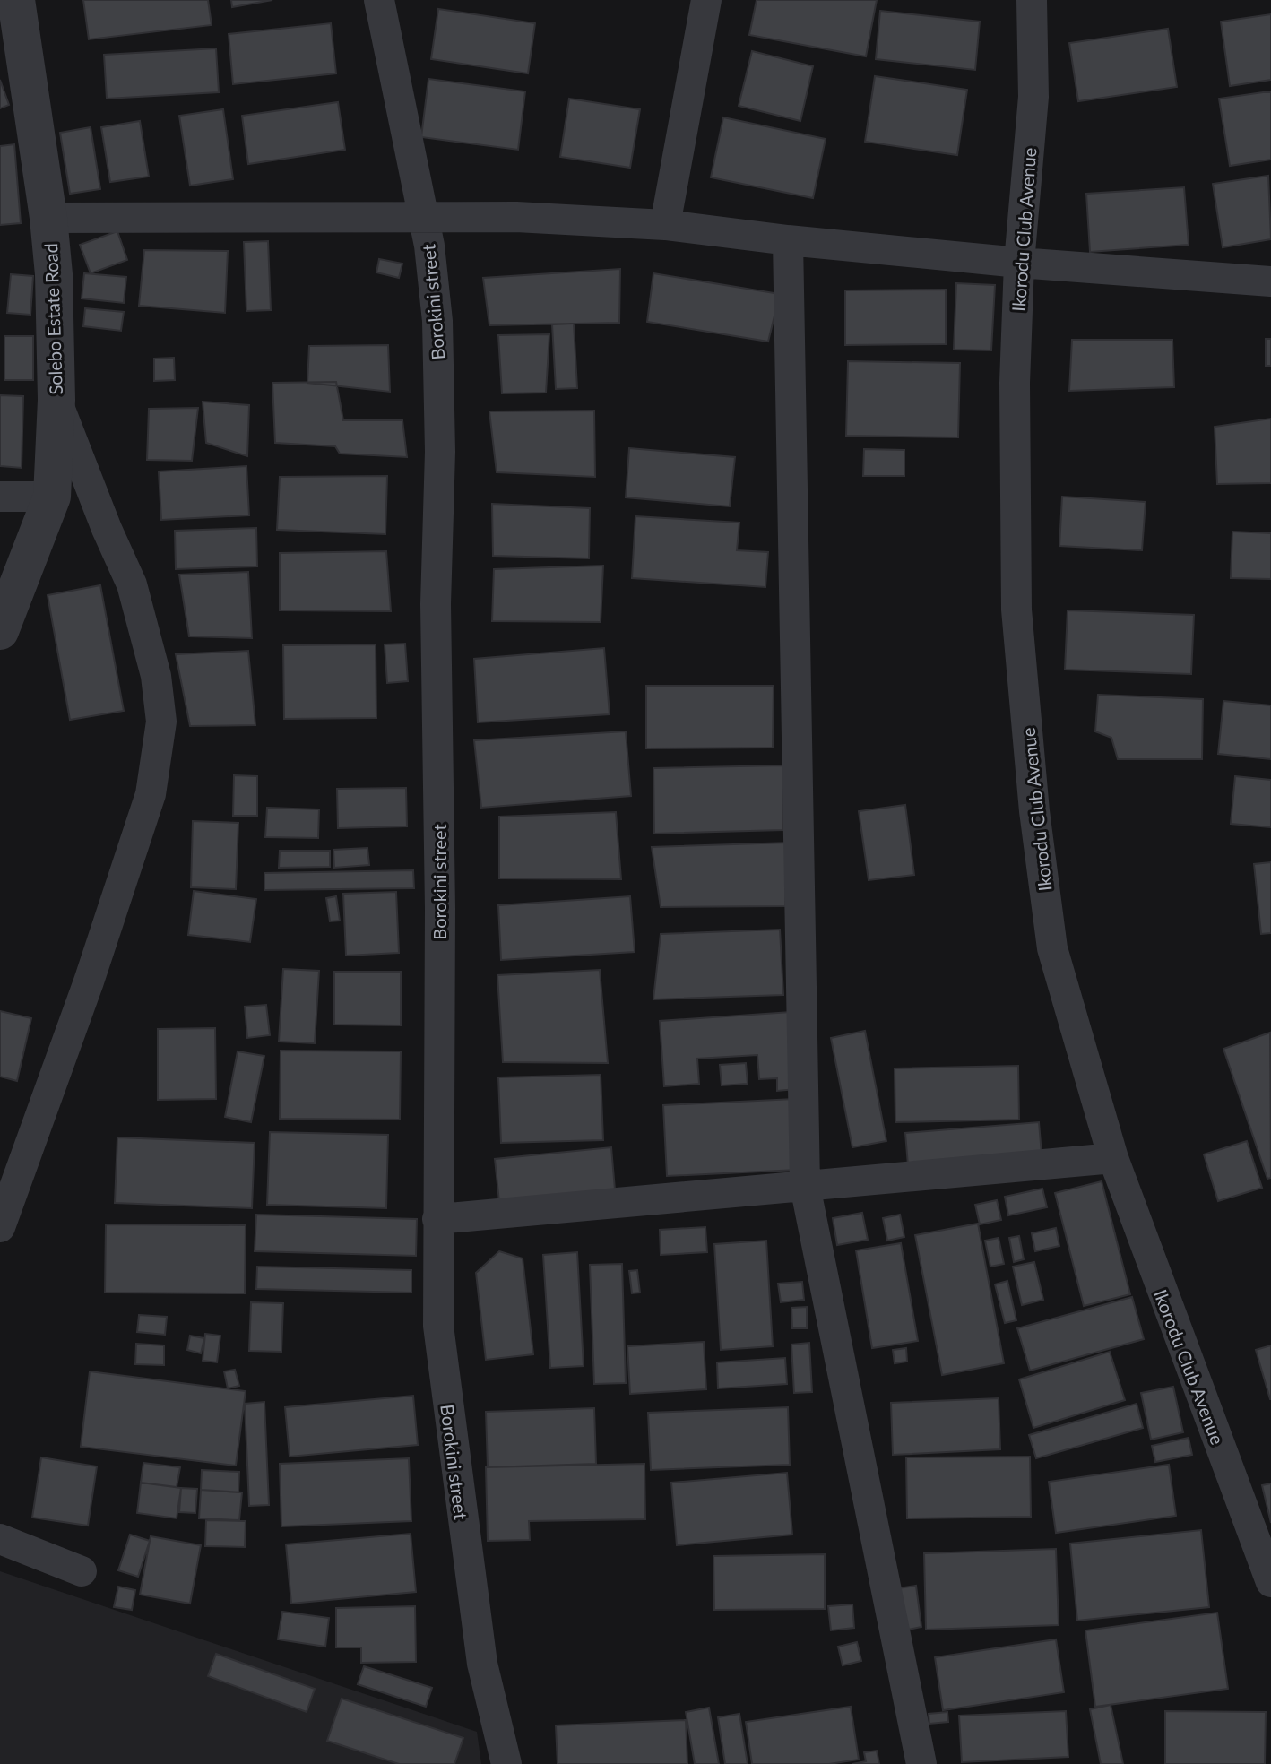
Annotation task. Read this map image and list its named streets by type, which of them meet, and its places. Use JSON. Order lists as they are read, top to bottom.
{
  "streets": {
    "street": ["Ikorodu Club Avenue", "Borokini street", "Solebo Estate Road"]
  }
}
